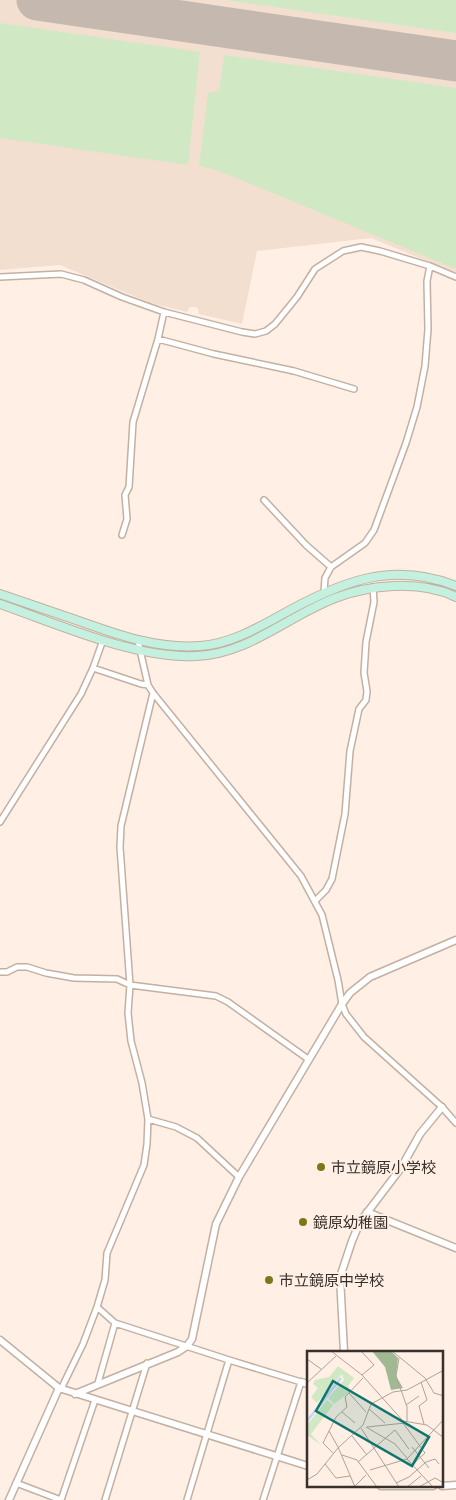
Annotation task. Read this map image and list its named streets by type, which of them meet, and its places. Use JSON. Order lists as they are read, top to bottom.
{
  "places": ["市立鏡原小学校", "鏡原幼稚園", "市立鏡原中学校"]
}
